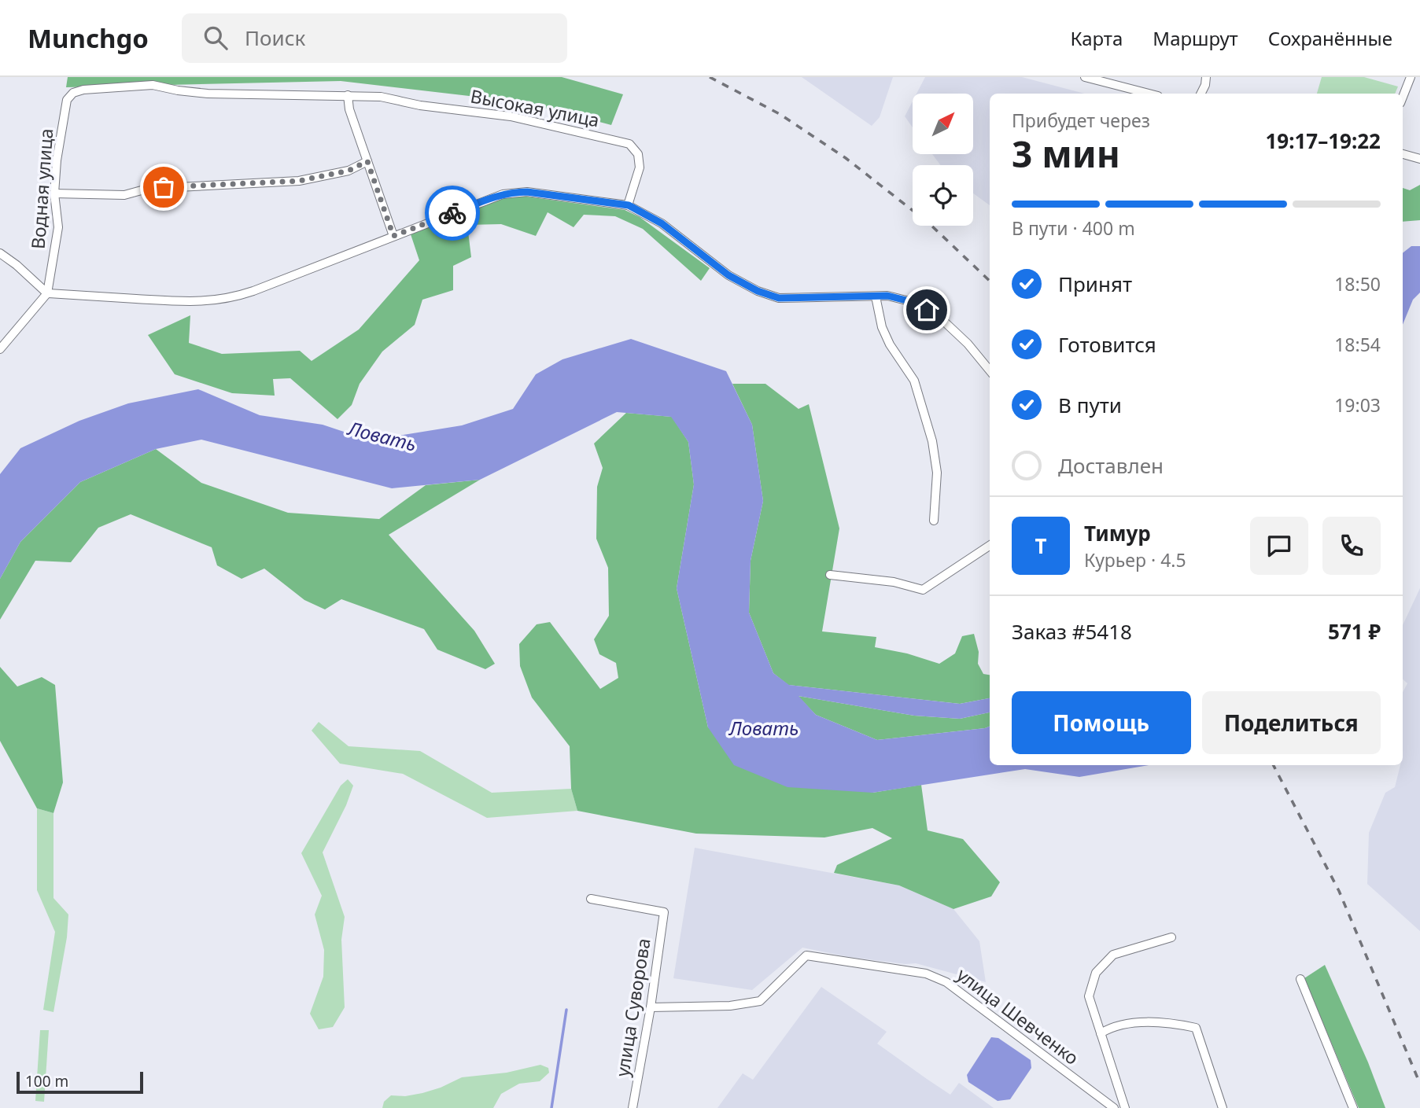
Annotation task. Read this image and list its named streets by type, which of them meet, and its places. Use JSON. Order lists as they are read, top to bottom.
{
  "streets": {
    "street": [
      "Высокая улица",
      "Водная улица",
      "улица Суворова",
      "улица Шевченко"
    ]
  },
  "crossings": [
    ["Высокая улица", "Водная улица"],
    ["улица Суворова", "улица Шевченко"]
  ],
  "water": ["Ловать"],
  "scale_bar": "100 m",
  "north": "top right",
  "page": {
    "header": "Munchgo",
    "search": "Поиск",
    "nav": ["Карта", "Маршрут", "Сохранённые"],
    "heading": ["3 мин", "Прибудет через", "19:17–19:22"],
    "panel": [
      "Тимур",
      "Курьер · 4.5",
      "Заказ #5418",
      "571 ₽"
    ],
    "bar": "В пути · 400 m",
    "list": [
      ["Принят", "18:50"],
      ["Готовится", "18:54"],
      ["В пути", "19:03"],
      "Доставлен"
    ],
    "round": "Т",
    "buttons": ["Помощь", "Поделиться"],
    "scale": "100 m"
  }
}
